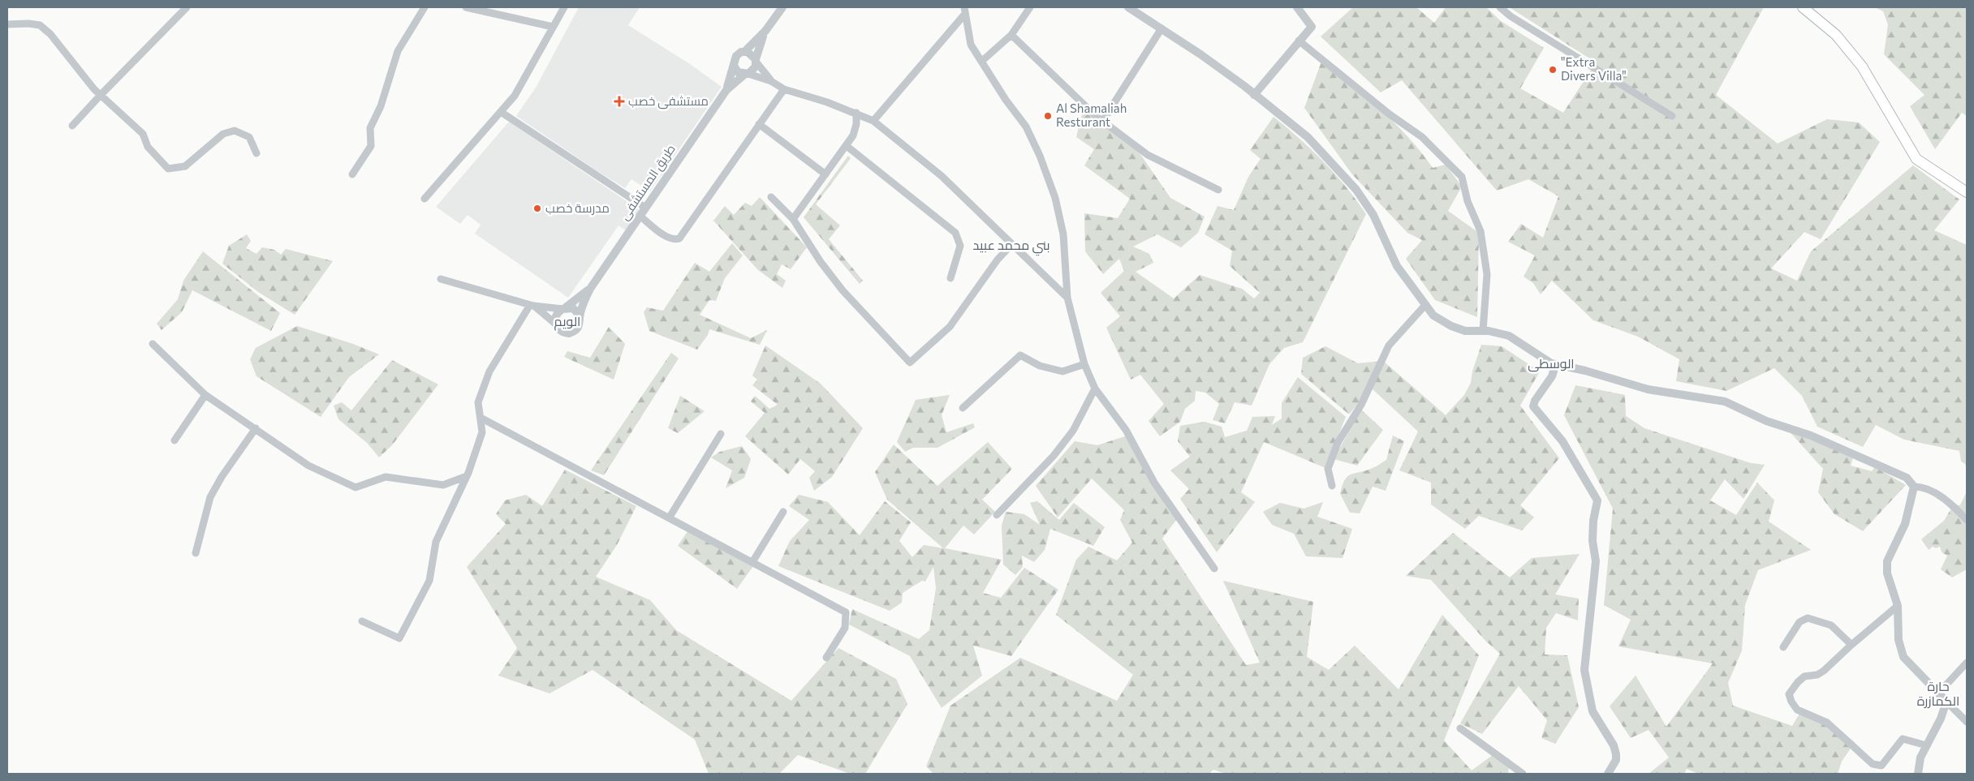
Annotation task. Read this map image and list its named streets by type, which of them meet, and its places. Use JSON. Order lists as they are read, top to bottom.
{
  "streets": {
    "street": ["طريق المستشفى"]
  },
  "districts": [
    "بني محمد عبيد",
    "الويم",
    "الوسطى",
    "حارة الكمازرة"
  ],
  "places": {
    "other": ["\"Extra Divers Villa\"", "Al Shamaliah Resturant", "مدرسة خصب"],
    "health": ["مستشفى خصب"]
  }
}
